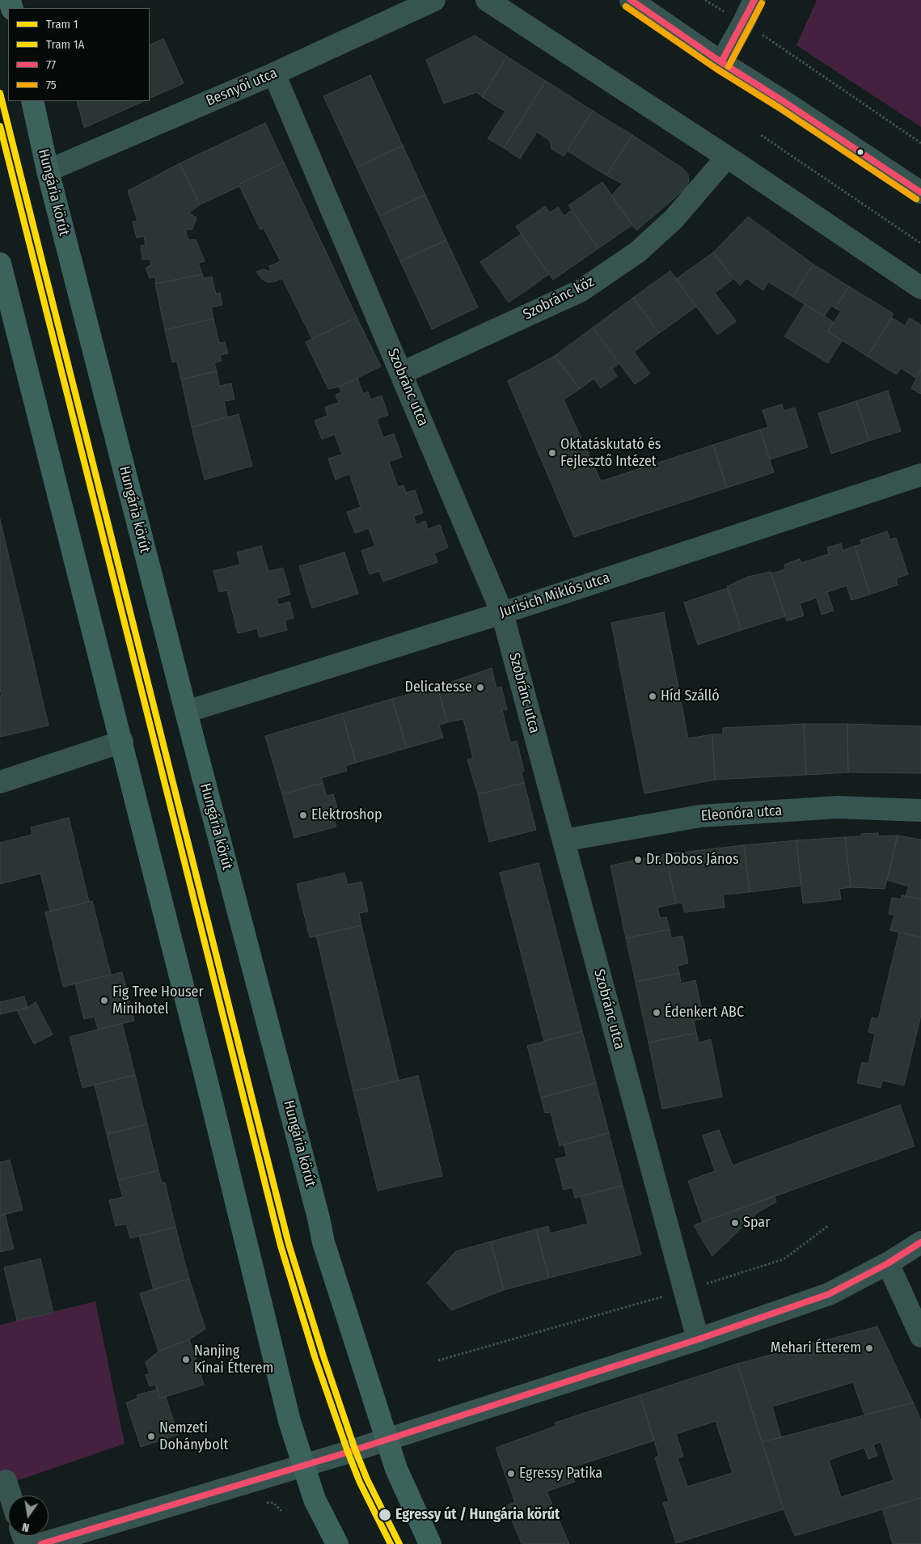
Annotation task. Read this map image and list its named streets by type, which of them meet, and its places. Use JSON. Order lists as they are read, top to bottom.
{
  "streets": {
    "main road": ["Hungária körút"],
    "street": [
      "Besnyői utca",
      "Szobránc köz",
      "Szobránc utca",
      "Jurisich Miklós utca",
      "Eleonóra utca"
    ]
  },
  "crossings": [
    ["Besnyői utca", "Hungária körút"],
    ["Besnyői utca", "Szobránc utca"],
    ["Hungária körút", "Jurisich Miklós utca"],
    ["Szobránc köz", "Szobránc utca"],
    ["Szobránc utca", "Jurisich Miklós utca"],
    ["Szobránc utca", "Eleonóra utca"]
  ],
  "places": [
    "Oktatáskutató és Fejlesztő Intézet",
    "Delicatesse",
    "Híd Szálló",
    "Elektroshop",
    "Dr. Dobos János",
    "Fig Tree Houser Minihotel",
    "Édenkert ABC",
    "Spar",
    "Mehari Étterem",
    "Nanjing Kínai Étterem",
    "Nemzeti Dohánybolt",
    "Egressy Patika",
    "Egressy út / Hungária körút"
  ],
  "lines": [
    "transit line 77",
    "transit line 75",
    "tram line 1",
    "tram line 1A"
  ],
  "legend": [
    "Tram 1",
    "Tram 1A",
    "77",
    "75"
  ],
  "north": "bottom"
}
